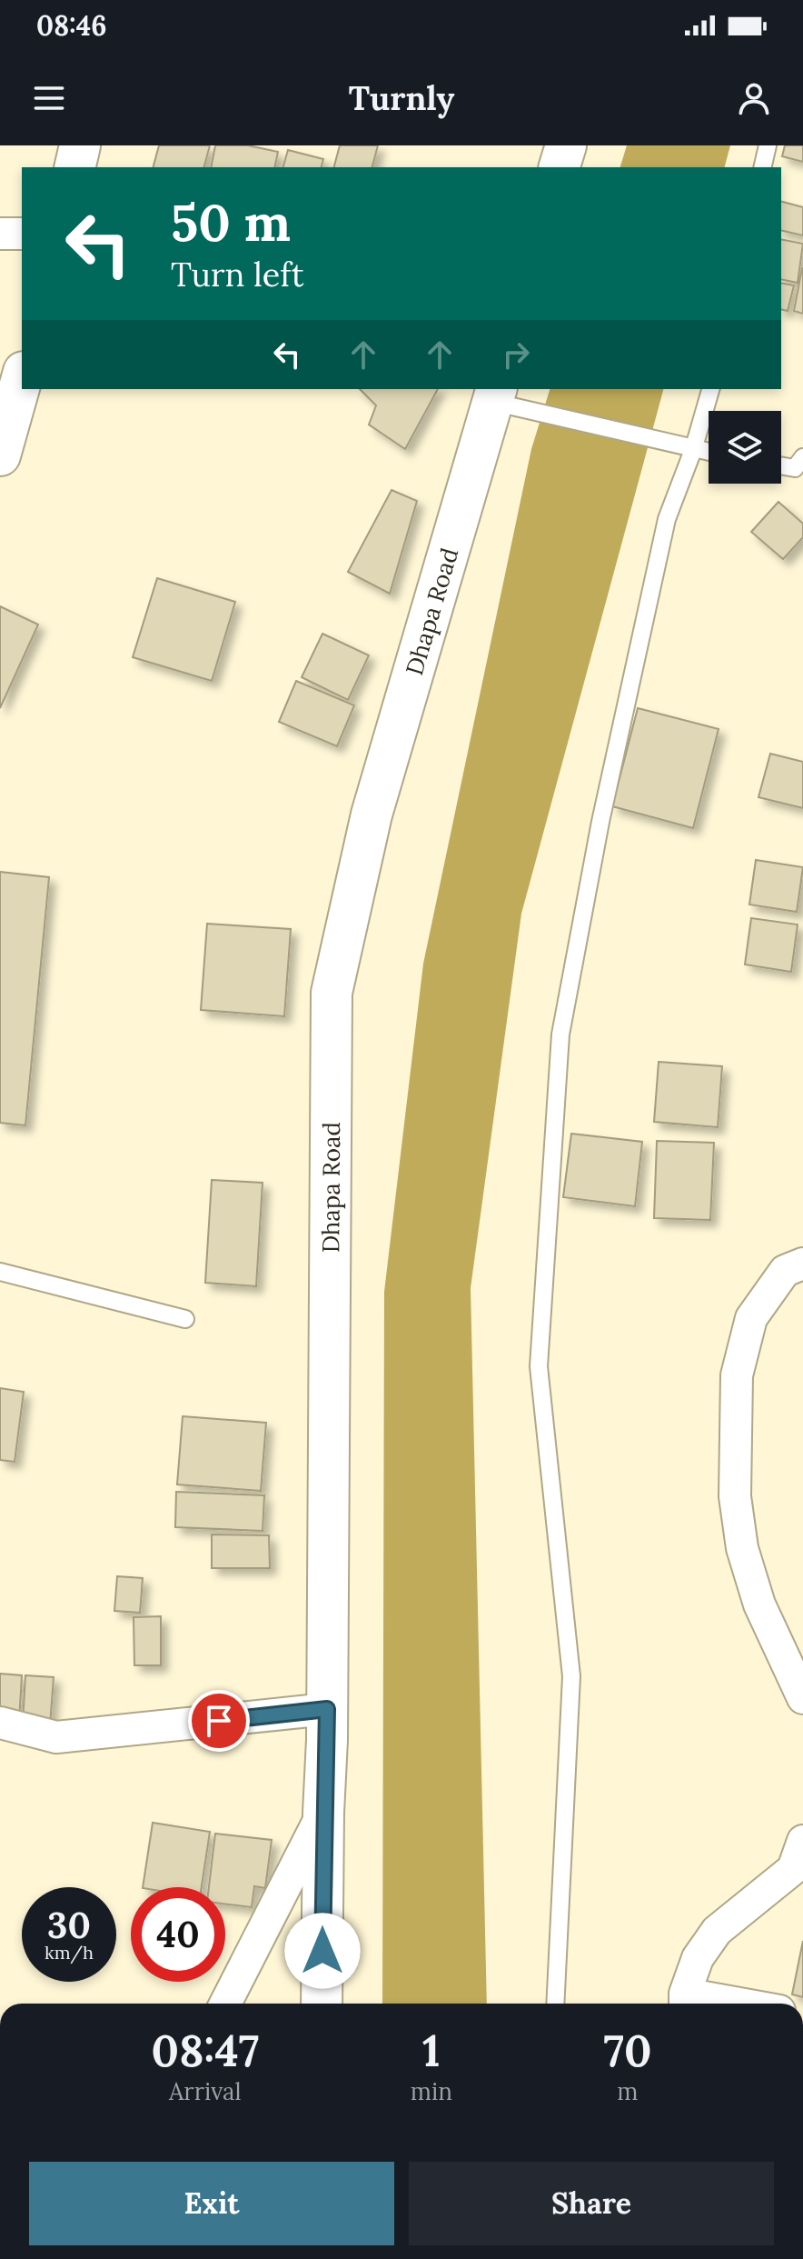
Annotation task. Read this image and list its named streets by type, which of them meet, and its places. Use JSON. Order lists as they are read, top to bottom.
{
  "streets": {
    "street": ["Dhapa Road"]
  },
  "page": {
    "status": "08:46",
    "header": "Turnly",
    "turn": ["50 m", "Turn left"],
    "speed": "30 km/h",
    "limit": "40",
    "eta": [
      "08:47",
      "Arrival",
      "1",
      "min",
      "70",
      "m"
    ],
    "buttons": ["Exit", "Share"]
  }
}
